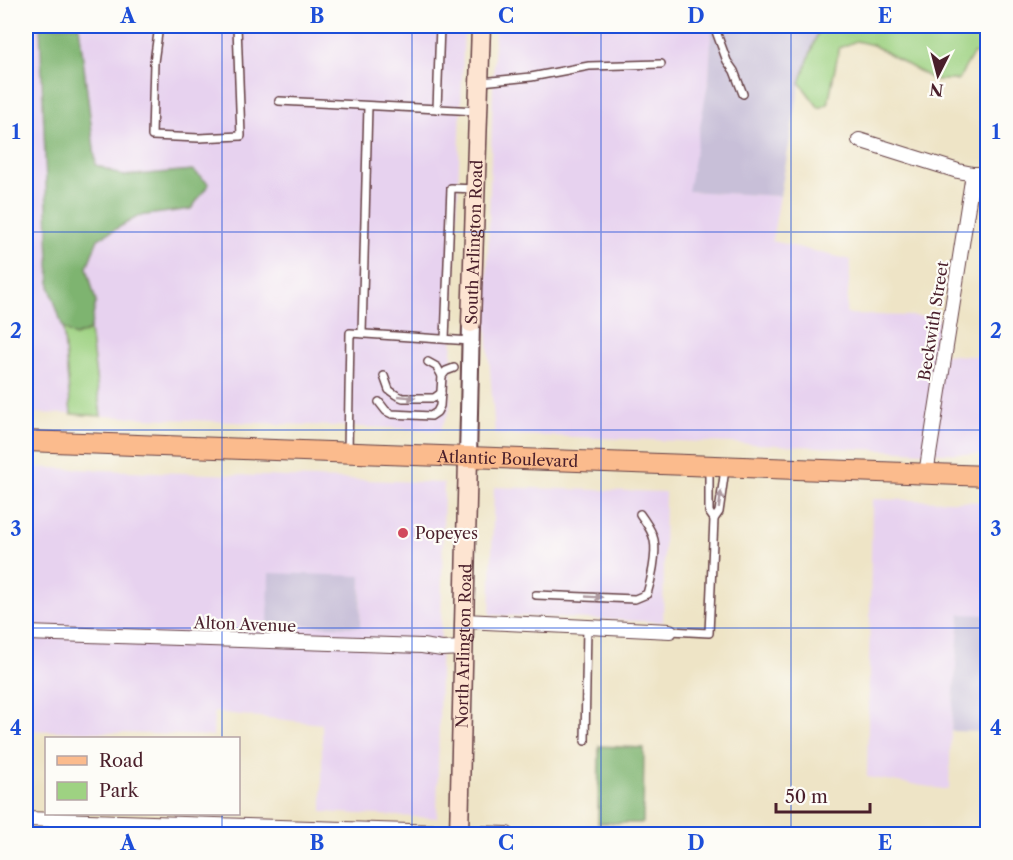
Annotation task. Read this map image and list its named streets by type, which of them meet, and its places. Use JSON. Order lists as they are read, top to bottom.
{
  "streets": {
    "main road": ["South Arlington Road", "Atlantic Boulevard", "North Arlington Road"],
    "street": ["Beckwith Street", "Alton Avenue"]
  },
  "crossings": [
    ["South Arlington Road", "Atlantic Boulevard"],
    ["South Arlington Road", "North Arlington Road"],
    ["Beckwith Street", "Atlantic Boulevard"],
    ["Atlantic Boulevard", "North Arlington Road"],
    ["Alton Avenue", "North Arlington Road"]
  ],
  "places": ["Popeyes"],
  "legend": ["Road", "Park"],
  "scale_bar": "50 m",
  "north": "bottom",
  "grid": {
    "columns": [
      "A",
      "B",
      "C",
      "D",
      "E"
    ],
    "rows": [
      "1",
      "2",
      "3",
      "4"
    ]
  }
}
